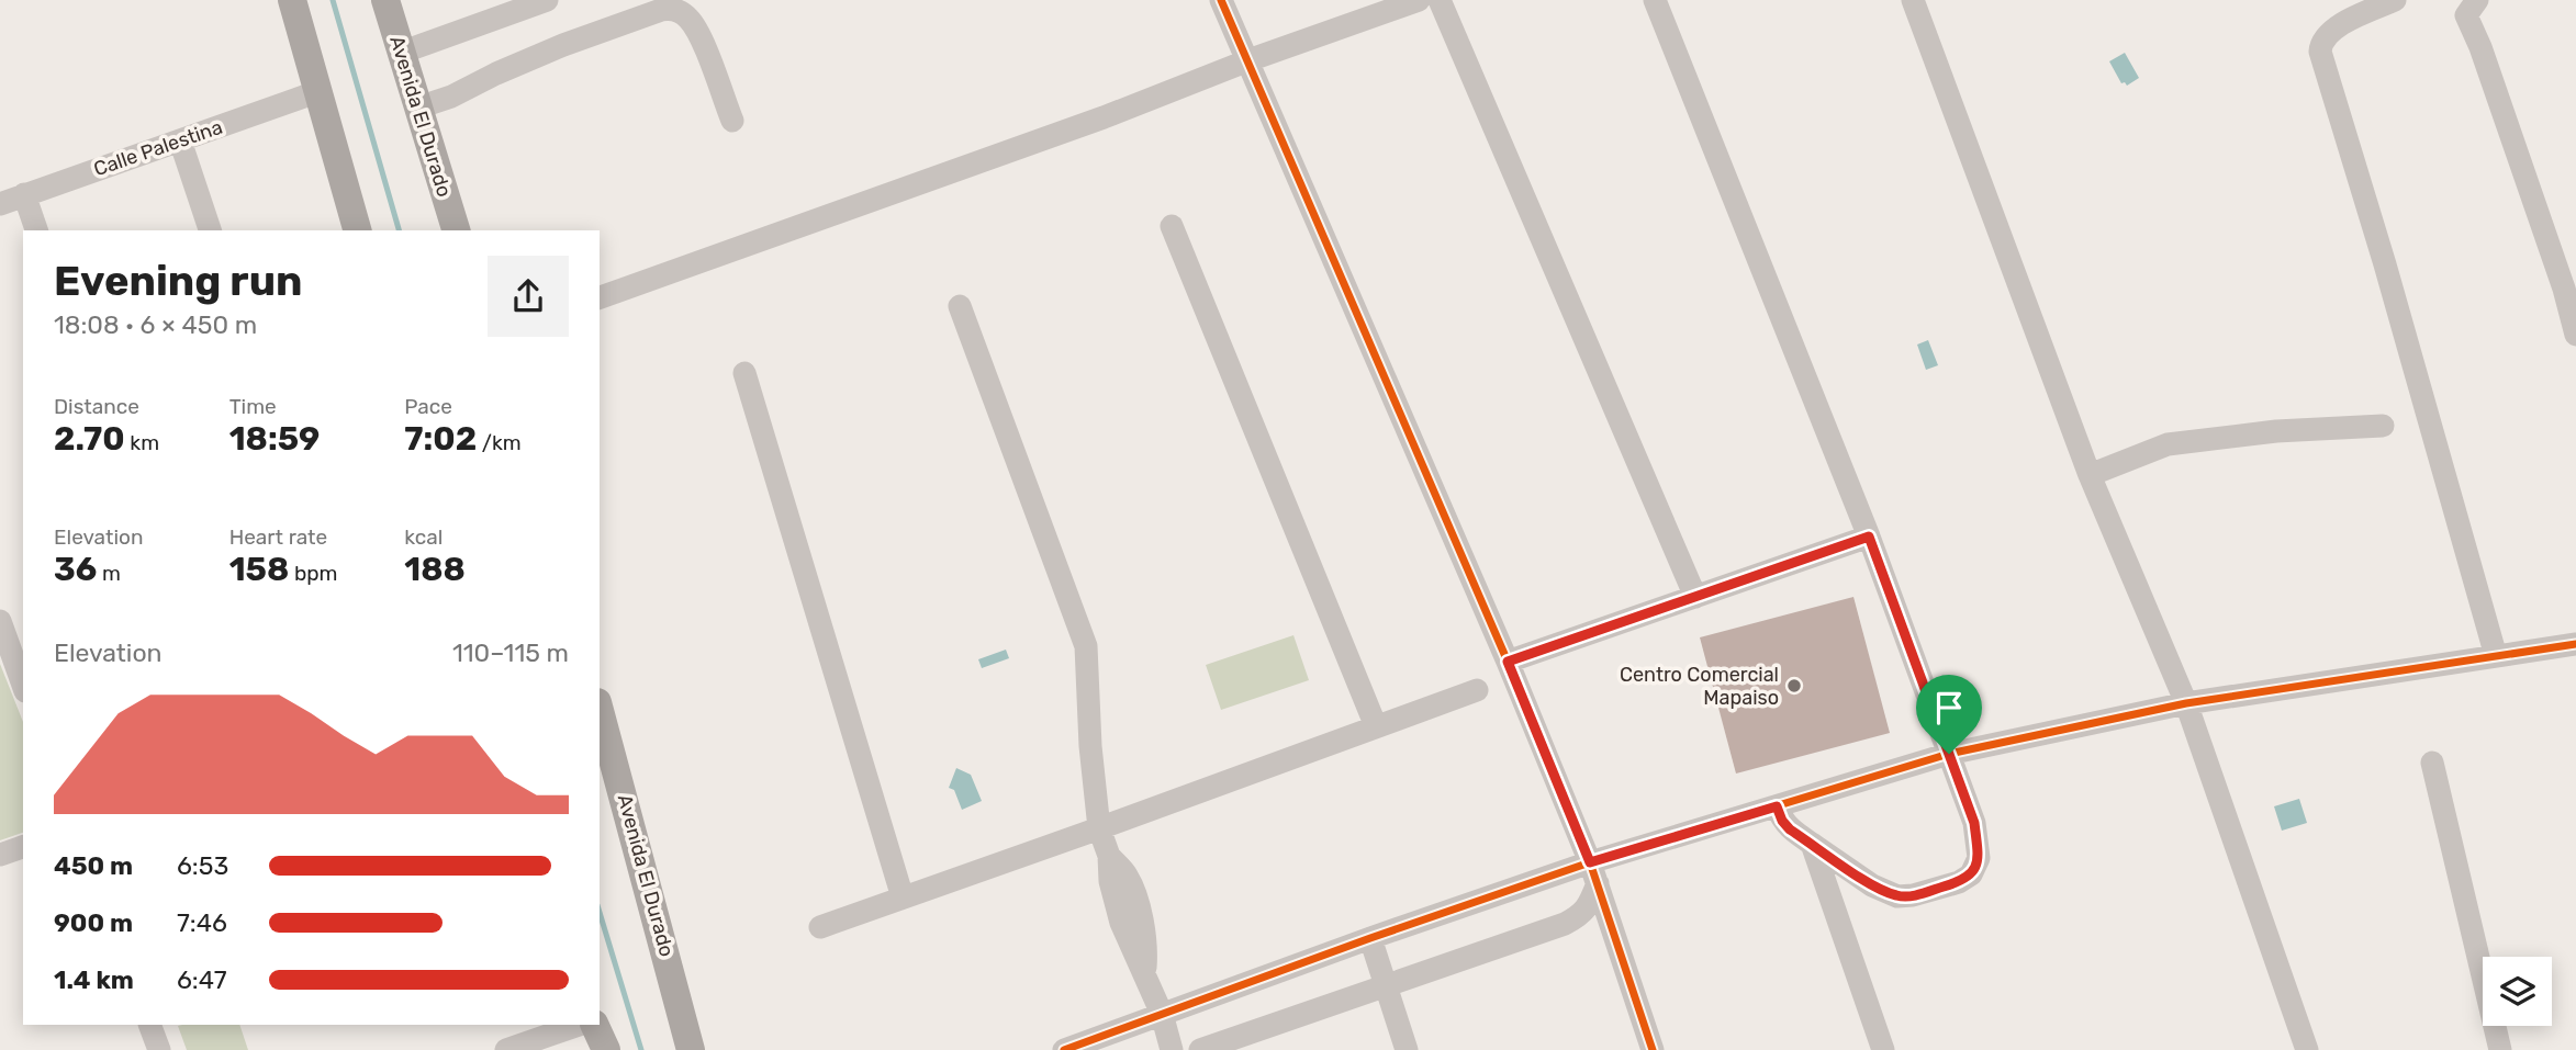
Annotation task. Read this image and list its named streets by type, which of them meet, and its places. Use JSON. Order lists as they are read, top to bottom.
{
  "streets": {
    "main road": ["Avenida El Durado"],
    "street": ["Calle Palestina"]
  },
  "places": ["Centro Comercial Mapaiso"],
  "page": {
    "heading": ["Evening run", "18:08 · 6 × 450 m"],
    "stats": [
      ["Distance", "2.70 km"],
      ["Time", "18:59"],
      ["Pace", "7:02 /km"],
      ["Elevation", "36 m"],
      ["Heart rate", "158 bpm"],
      ["kcal", "188"]
    ],
    "chart": ["Elevation", "110–115 m"],
    "list": [
      {
        "name": "450 m",
        "note": "6:53"
      },
      {
        "name": "900 m",
        "note": "7:46"
      },
      {
        "name": "1.4 km",
        "note": "6:47"
      }
    ]
  }
}
